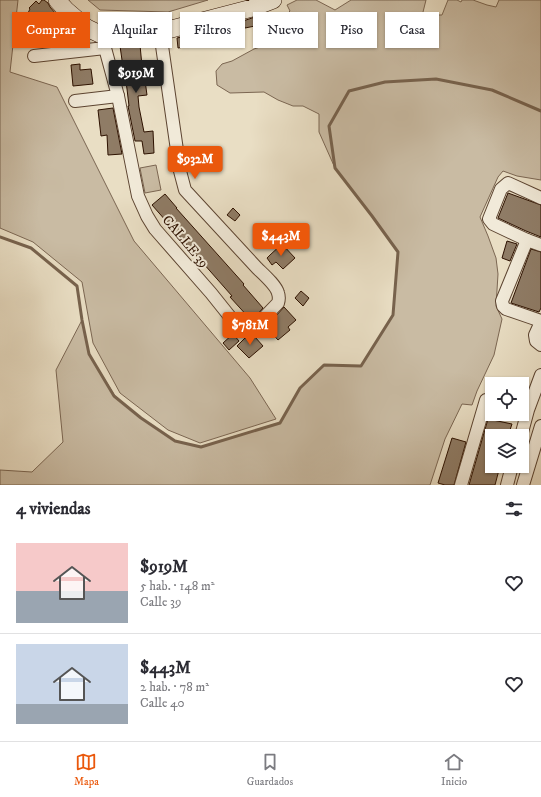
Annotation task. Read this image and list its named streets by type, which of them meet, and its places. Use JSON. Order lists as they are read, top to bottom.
{
  "streets": {
    "street": ["CALLE 39"]
  },
  "page": {
    "chip": [
      "Comprar",
      "Alquilar",
      "Filtros",
      "Nuevo",
      "Piso",
      "Casa"
    ],
    "price": [
      "$919M",
      "$932M",
      "$443M",
      "$781M"
    ],
    "heading": "4 viviendas",
    "list": [
      {
        "name": "$919M",
        "note": "5 hab. · 148 m² · Calle 39"
      },
      {
        "name": "$443M",
        "note": "2 hab. · 78 m² · Calle 40"
      }
    ],
    "tabs": ["Mapa", "Guardados", "Inicio"]
  }
}
